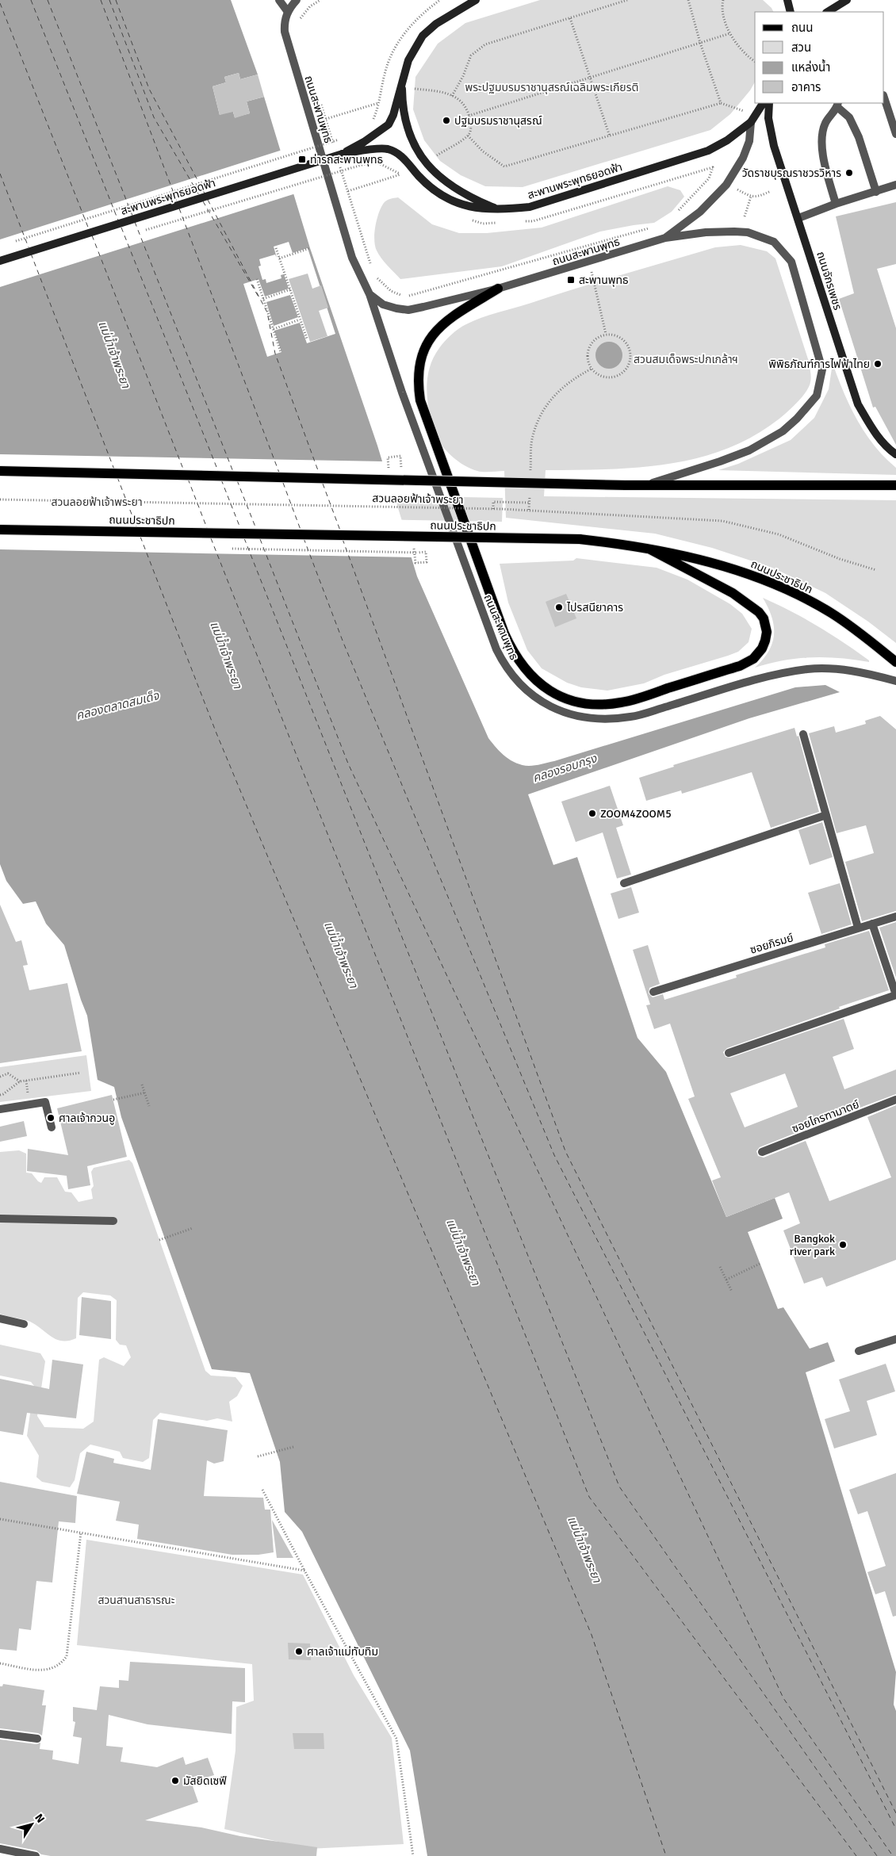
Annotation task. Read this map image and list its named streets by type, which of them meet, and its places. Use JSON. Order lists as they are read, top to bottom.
{
  "streets": {
    "main road": ["สะพานพระพุทธยอดฟ้า", "ถนนจักรเพชร", "ถนนประชาธิปก"],
    "street": ["ถนนสะพานพุทธ", "ซอยภิรมย์", "ซอยไกรฑามาตย์"],
    "path": ["สวนลอยฟ้าเจ้าพระยา"]
  },
  "crossings": [
    ["ถนนสะพานพุทธ", "สะพานพระพุทธยอดฟ้า"]
  ],
  "water": ["แม่น้ำเจ้าพระยา", "คลองตลาดสมเด็จ", "คลองรอบกรุง"],
  "parks": [
    "พระปฐมบรมราชานุสรณ์เฉลิมพระเกียรติ",
    "สวนสมเด็จพระปกเกล้าฯ",
    "สวนลอยฟ้าเจ้าพระยา",
    "สวนสานสาธารณะ"
  ],
  "places": {
    "other": [
      "ปฐมบรมราชานุสรณ์",
      "วัดราชบุรณราชวรวิหาร",
      "พิพิธภัณฑ์การไฟฟ้าไทย",
      "ไปรสนียาคาร",
      "ZOOM4ZOOM5",
      "ศาลเจ้ากวนอู",
      "Bangkok river park",
      "ศาลเจ้าแม่ทับทิม",
      "มัสยิดเซฟี"
    ],
    "transit": ["ท่ารถสะพานพุทธ", "สะพานพุทธ"]
  },
  "legend": [
    "ถนน",
    "สวน",
    "แหล่งน้ำ",
    "อาคาร"
  ],
  "north": "top right"
}
